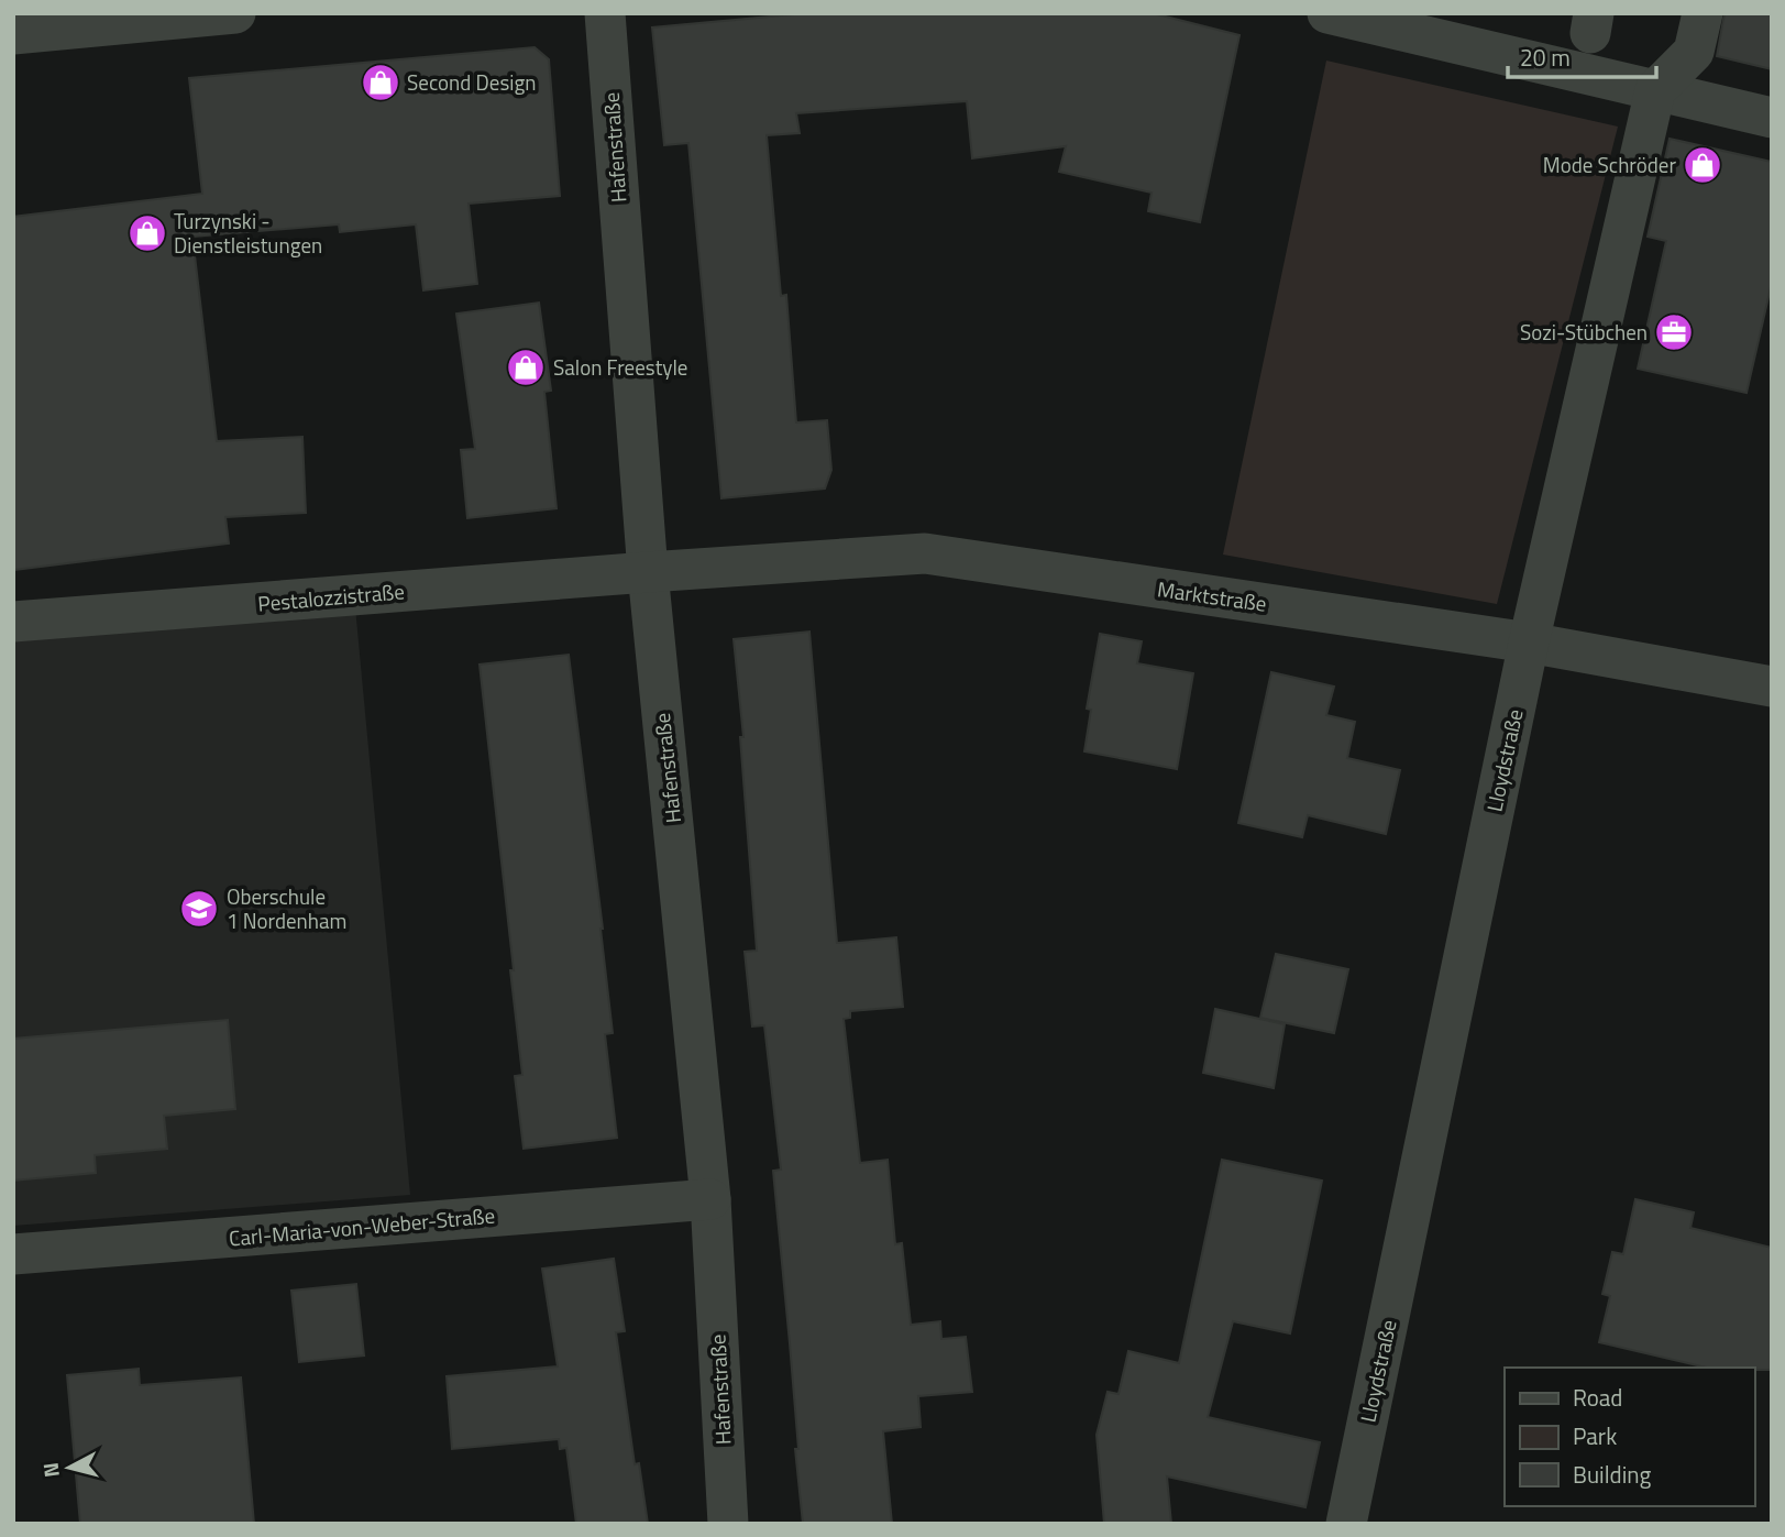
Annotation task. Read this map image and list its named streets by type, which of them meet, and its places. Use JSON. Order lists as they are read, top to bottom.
{
  "streets": {
    "street": [
      "Hafenstraße",
      "Marktstraße",
      "Pestalozzistraße",
      "Lloydstraße",
      "Carl-Maria-von-Weber-Straße"
    ]
  },
  "crossings": [
    ["Hafenstraße", "Marktstraße"],
    ["Hafenstraße", "Pestalozzistraße"],
    ["Hafenstraße", "Carl-Maria-von-Weber-Straße"],
    ["Marktstraße", "Pestalozzistraße"],
    ["Marktstraße", "Lloydstraße"]
  ],
  "places": {
    "shop": [
      "Second Design",
      "Mode Schröder",
      "Turzynski - Dienstleistungen",
      "Salon Freestyle"
    ],
    "office": ["Sozi-Stübchen"],
    "school or university": ["Oberschule 1 Nordenham"]
  },
  "legend": ["Road", "Park", "Building"],
  "scale_bar": "20 m",
  "north": "left"
}
